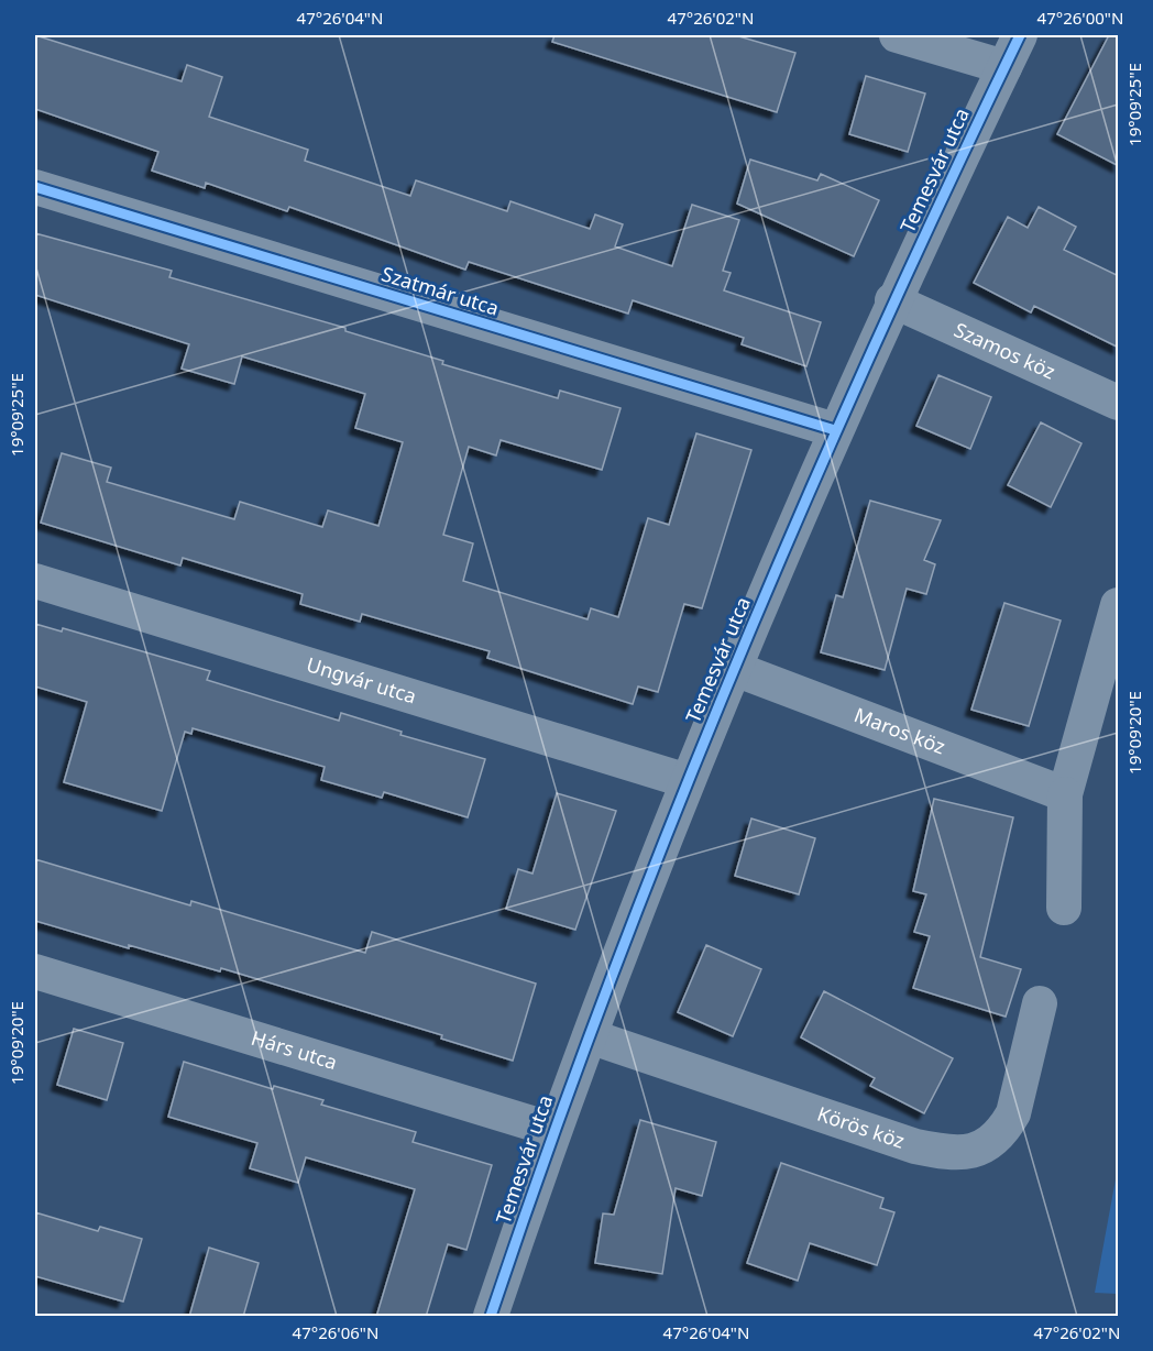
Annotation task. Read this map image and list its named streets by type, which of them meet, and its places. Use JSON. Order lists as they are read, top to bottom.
{
  "streets": {
    "street": [
      "Temesvár utca",
      "Szatmár utca",
      "Szamos köz",
      "Ungvár utca",
      "Maros köz",
      "Hárs utca",
      "Körös köz"
    ]
  },
  "crossings": [
    ["Temesvár utca", "Szatmár utca"],
    ["Temesvár utca", "Szamos köz"],
    ["Temesvár utca", "Ungvár utca"],
    ["Temesvár utca", "Maros köz"],
    ["Temesvár utca", "Hárs utca"],
    ["Temesvár utca", "Körös köz"]
  ],
  "coordinates": [
    "47°26'04\"N",
    "47°26'02\"N",
    "47°26'00\"N",
    "19°09'25\"E",
    "19°09'20\"E",
    "47°26'06\"N"
  ]
}
